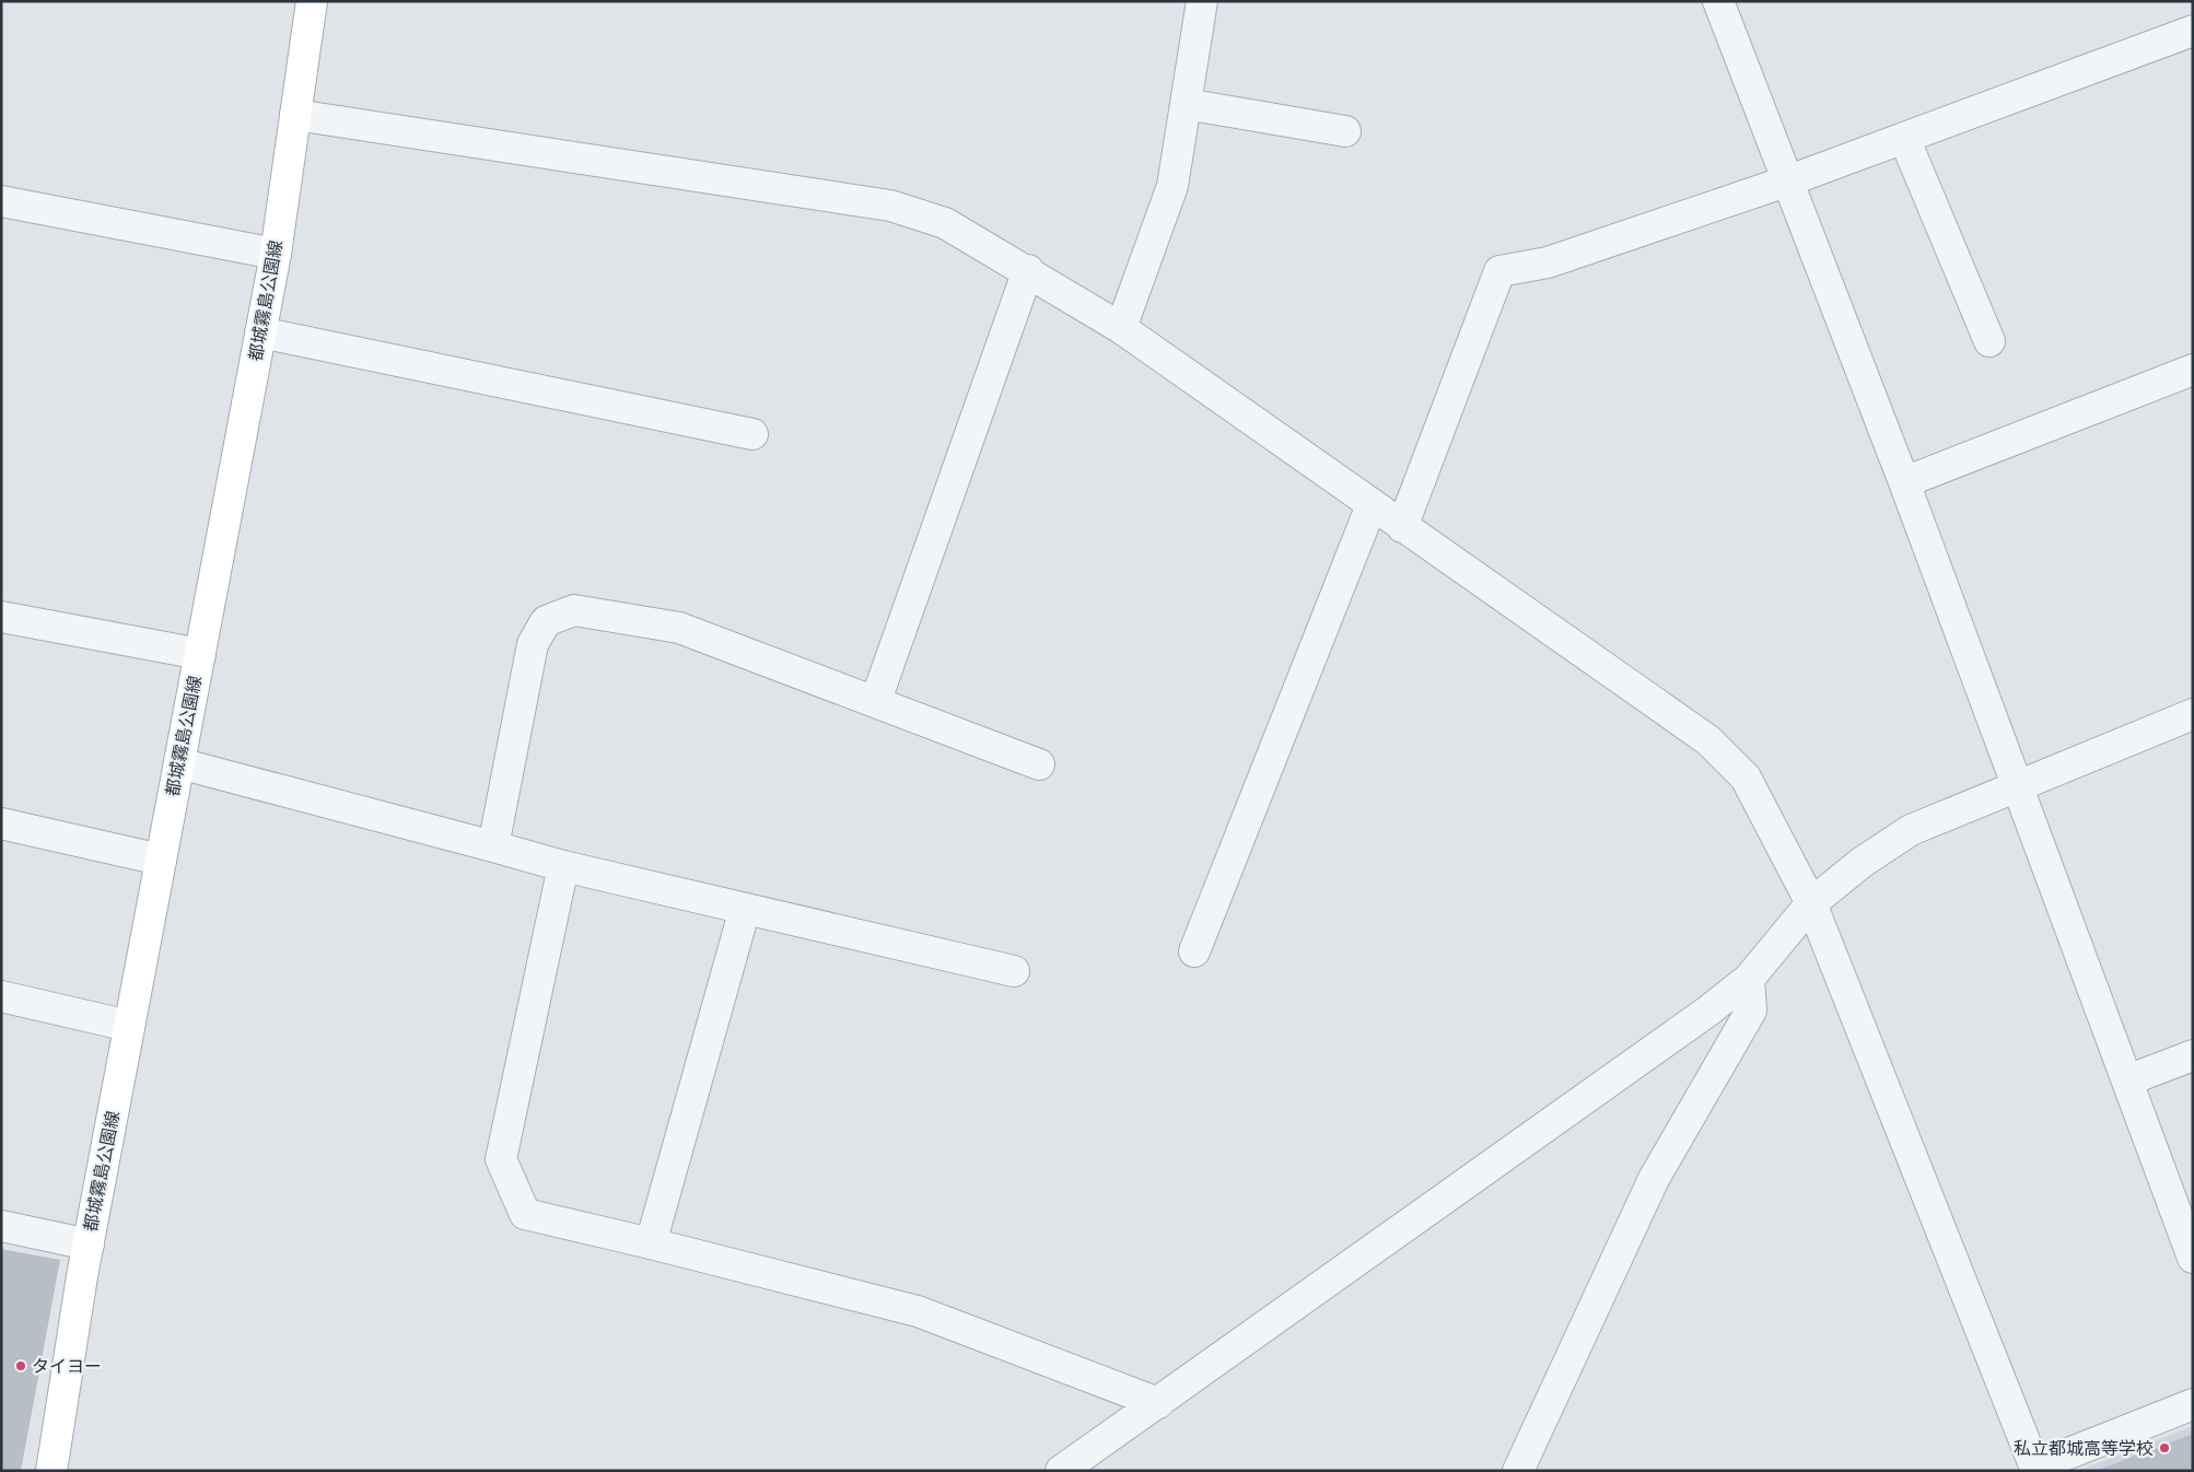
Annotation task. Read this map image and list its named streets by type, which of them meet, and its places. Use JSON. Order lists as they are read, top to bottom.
{
  "streets": {
    "main road": ["都城霧島公園線"]
  },
  "places": ["タイヨー", "私立都城高等学校"]
}
